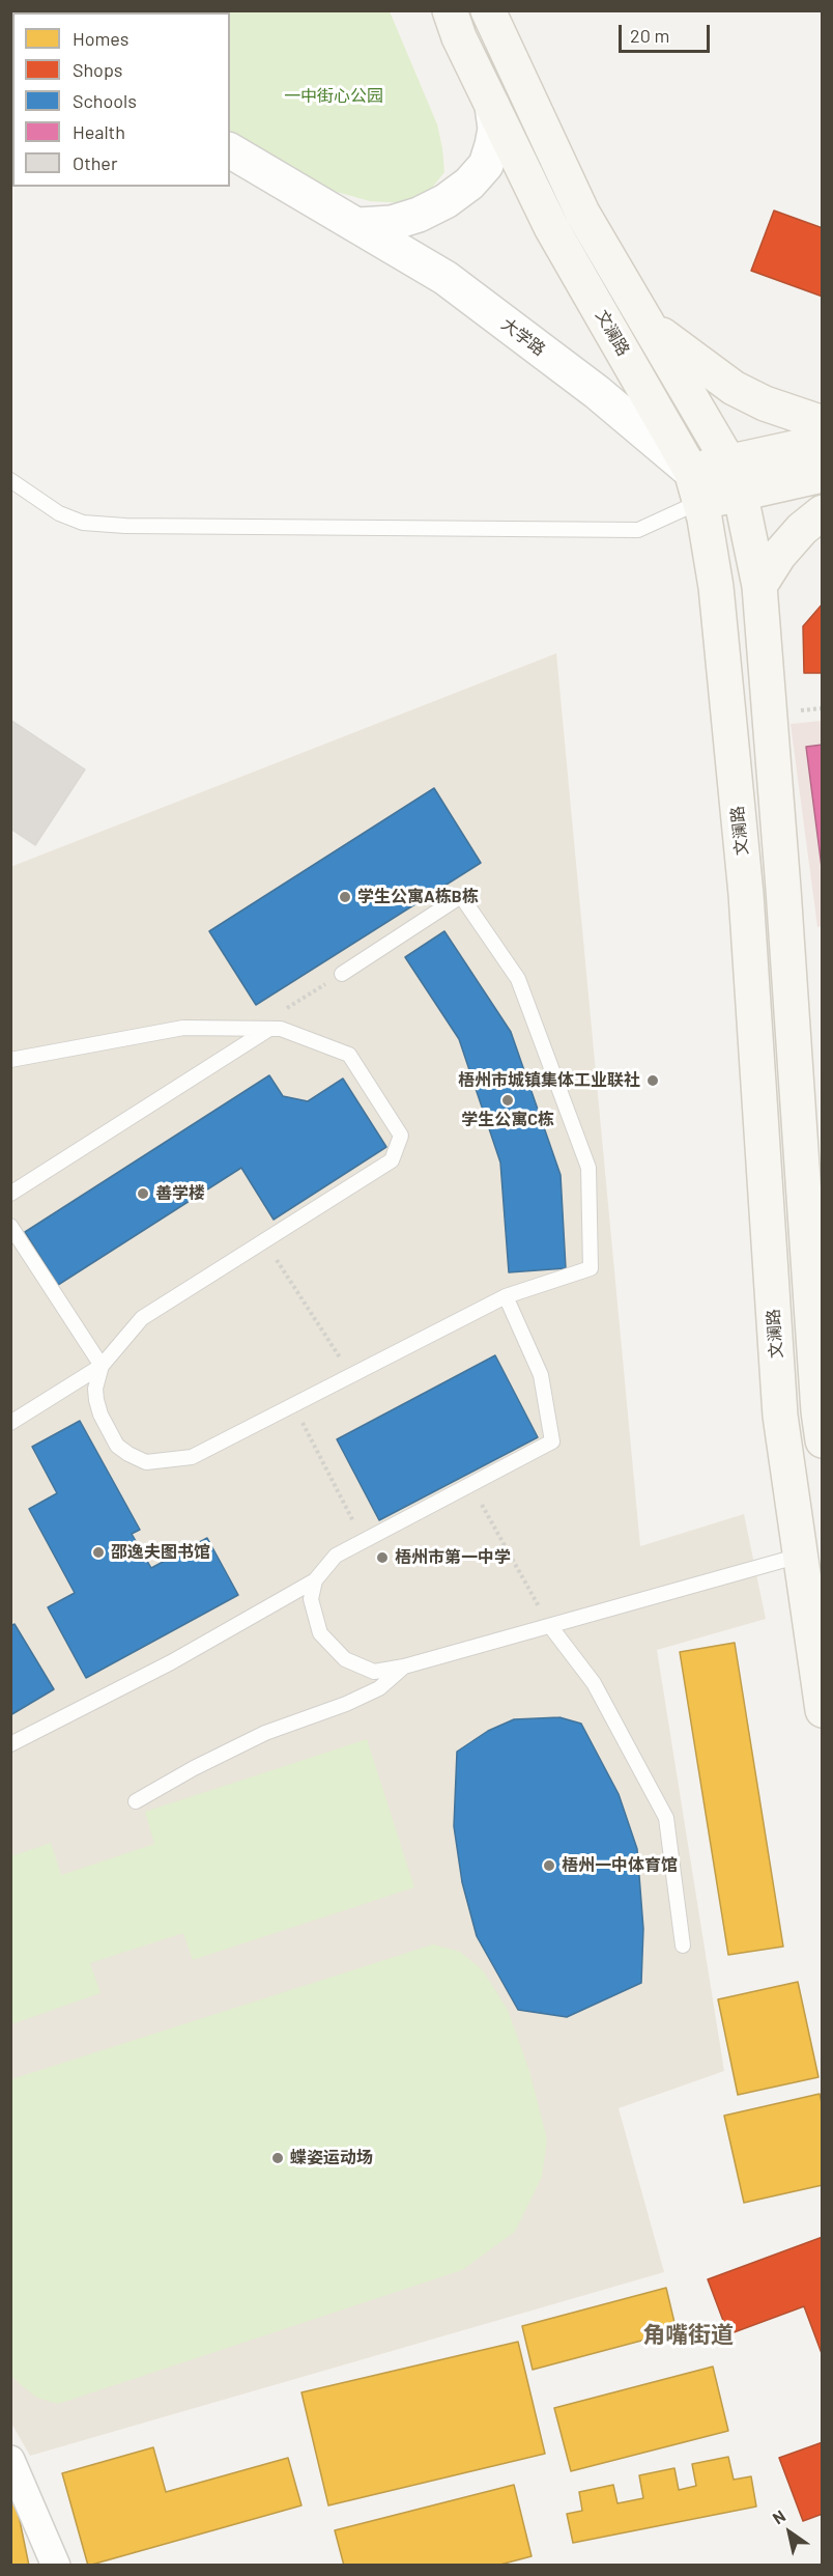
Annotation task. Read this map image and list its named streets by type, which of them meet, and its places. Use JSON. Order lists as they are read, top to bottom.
{
  "streets": {
    "main road": ["文澜路"],
    "street": ["大学路"]
  },
  "crossings": [
    ["文澜路", "大学路"]
  ],
  "districts": ["角嘴街道"],
  "parks": ["一中街心公园"],
  "places": [
    "学生公寓A栋B栋",
    "梧州市城镇集体工业联社",
    "学生公寓C栋",
    "善学楼",
    "邵逸夫图书馆",
    "梧州市第一中学",
    "梧州一中体育馆",
    "蝶姿运动场"
  ],
  "legend": [
    "Homes",
    "Shops",
    "Schools",
    "Health",
    "Other"
  ],
  "scale_bar": "20 m",
  "north": "top left"
}
